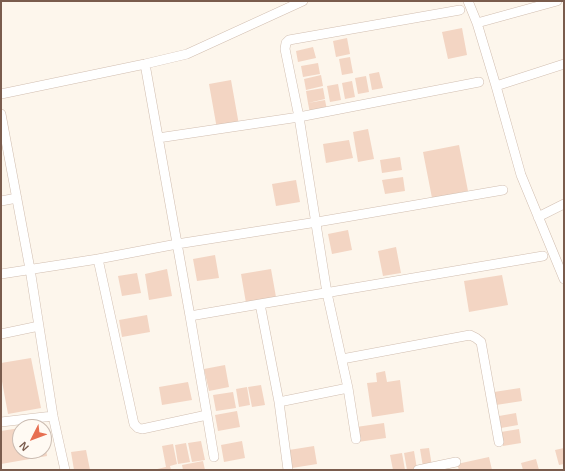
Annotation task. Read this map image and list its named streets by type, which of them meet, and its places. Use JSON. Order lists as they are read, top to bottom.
{
  "north": "bottom left"
}
